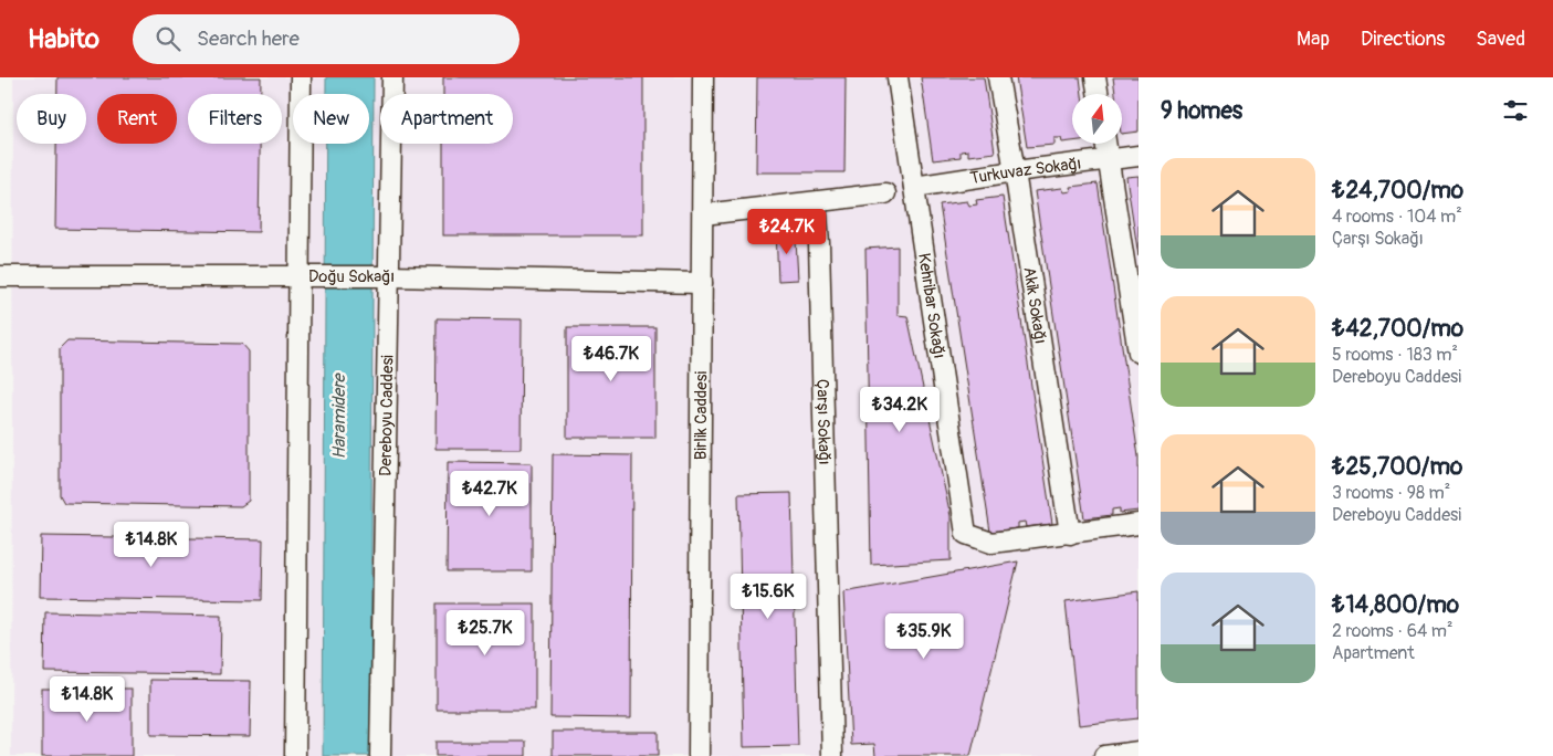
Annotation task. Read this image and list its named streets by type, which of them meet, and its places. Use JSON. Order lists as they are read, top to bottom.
{
  "streets": {
    "street": [
      "Turkuvaz Sokağı",
      "Doğu Sokağı",
      "Kehribar Sokağı",
      "Akik Sokağı",
      "Dereboyu Caddesi",
      "Birlik Caddesi",
      "Çarşı Sokağı"
    ]
  },
  "crossings": [
    ["Turkuvaz Sokağı", "Kehribar Sokağı"],
    ["Turkuvaz Sokağı", "Akik Sokağı"],
    ["Doğu Sokağı", "Dereboyu Caddesi"],
    ["Doğu Sokağı", "Birlik Caddesi"],
    ["Kehribar Sokağı", "Akik Sokağı"]
  ],
  "water": ["Haramidere"],
  "north": "top",
  "page": {
    "header": "Habito",
    "search": "Search here",
    "nav": ["Map", "Directions", "Saved"],
    "heading": "9 homes",
    "chip": [
      "Buy",
      "Rent",
      "Filters",
      "New",
      "Apartment"
    ],
    "list": [
      {
        "name": "₺24,700/mo",
        "note": "4 rooms · 104 m² · Çarşı Sokağı"
      },
      {
        "name": "₺42,700/mo",
        "note": "5 rooms · 183 m² · Dereboyu Caddesi"
      },
      {
        "name": "₺25,700/mo",
        "note": "3 rooms · 98 m² · Dereboyu Caddesi"
      },
      {
        "name": "₺14,800/mo",
        "note": "2 rooms · 64 m² · Apartment"
      }
    ],
    "price": [
      "₺24.7K",
      "₺46.7K",
      "₺34.2K",
      "₺42.7K",
      "₺14.8K",
      "₺15.6K",
      "₺25.7K",
      "₺35.9K",
      "₺14.8K"
    ]
  }
}
